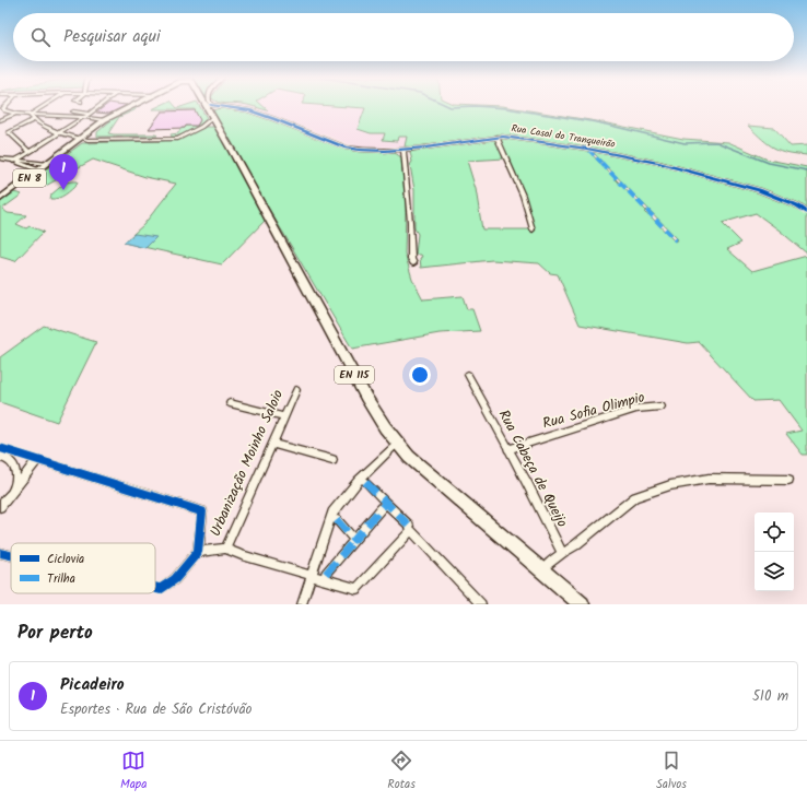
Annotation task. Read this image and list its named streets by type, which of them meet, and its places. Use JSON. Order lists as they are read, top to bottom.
{
  "streets": {
    "main road": ["EN 8", "EN 115"],
    "street": [
      "Rua Casal do Tranqueirão",
      "Rua Sofia Olimpio",
      "Urbanização Moinho Saloio",
      "Rua Cabeça de Queijo"
    ]
  },
  "crossings": [
    ["Rua Casal do Tranqueirão", "EN 115"],
    ["Rua Sofia Olimpio", "Rua Cabeça de Queijo"]
  ],
  "legend": ["Ciclovia", "Trilha"],
  "page": {
    "search": "Pesquisar aqui",
    "pins": "1",
    "heading": "Por perto",
    "list": [
      {
        "mark": "1",
        "name": "Picadeiro",
        "note": "Esportes · Rua de São Cristóvão",
        "value": "510 m"
      }
    ],
    "nav": ["Mapa", "Rotas", "Salvos"]
  }
}
